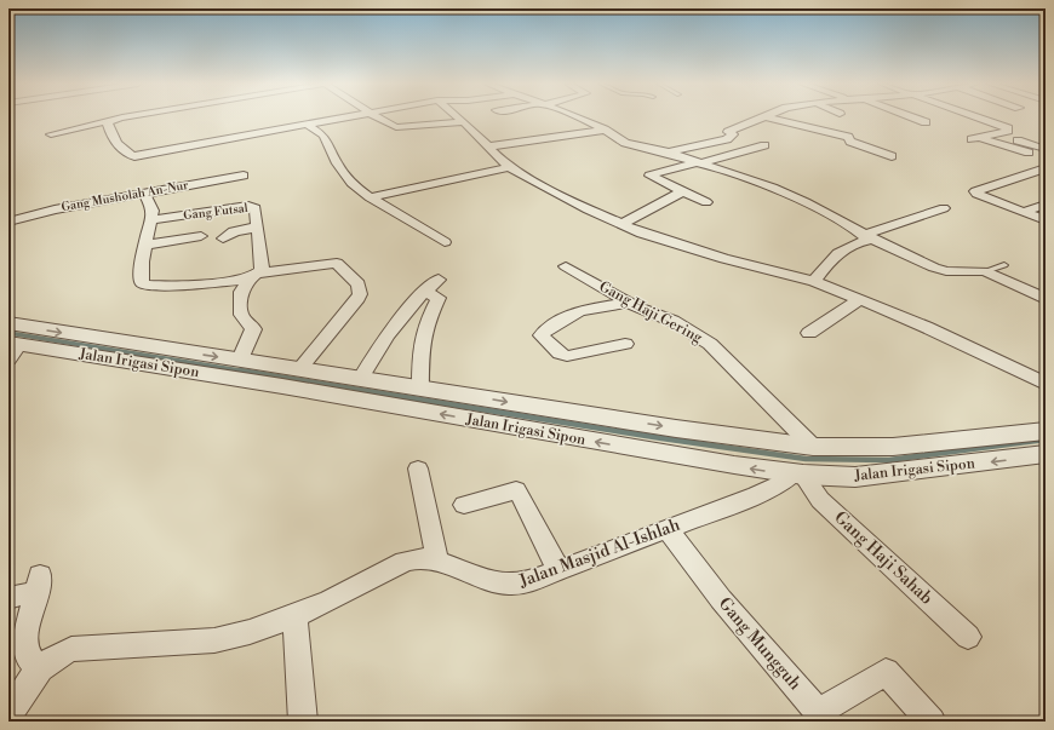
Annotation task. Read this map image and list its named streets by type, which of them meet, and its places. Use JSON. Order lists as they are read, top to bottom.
{
  "streets": {
    "street": [
      "Gang Musholah An-Nur",
      "Gang Futsal",
      "Gang Haji Gering",
      "Jalan Irigasi Sipon",
      "Jalan Masjid Al-Ishlah",
      "Gang Haji Sahab",
      "Gang Mungguh"
    ]
  },
  "crossings": [
    ["Gang Futsal", "Jalan Irigasi Sipon"],
    ["Gang Haji Gering", "Jalan Irigasi Sipon"],
    ["Jalan Irigasi Sipon", "Jalan Masjid Al-Ishlah"],
    ["Jalan Irigasi Sipon", "Gang Haji Sahab"],
    ["Jalan Masjid Al-Ishlah", "Gang Haji Sahab"],
    ["Jalan Masjid Al-Ishlah", "Gang Mungguh"]
  ]
}
